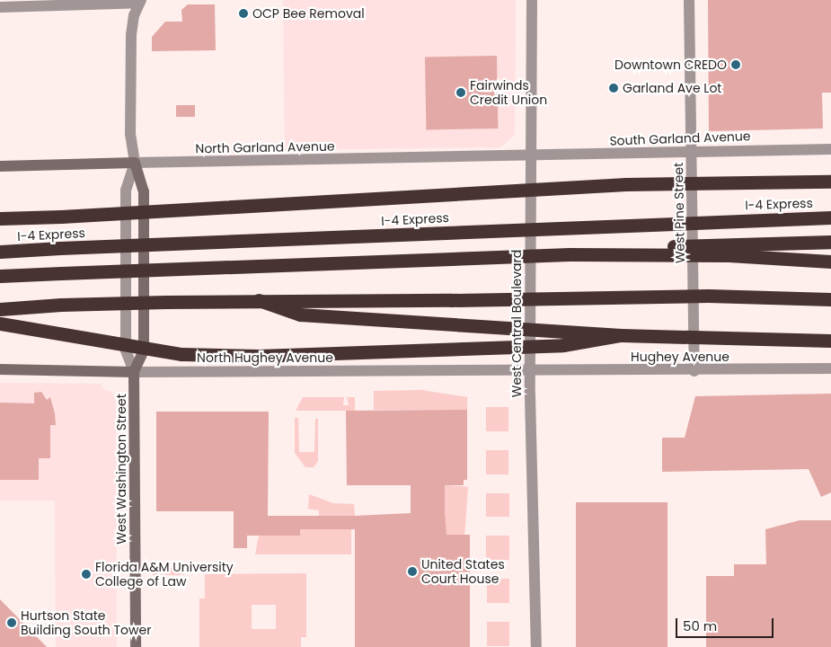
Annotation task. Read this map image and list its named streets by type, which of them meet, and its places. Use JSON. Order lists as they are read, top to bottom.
{
  "streets": {
    "highway": ["I-4 Express"],
    "main road": ["North Garland Avenue", "North Hughey Avenue", "West Washington Street"],
    "street": [
      "South Garland Avenue",
      "West Pine Street",
      "West Central Boulevard",
      "Hughey Avenue"
    ]
  },
  "crossings": [
    ["South Garland Avenue", "North Garland Avenue"],
    ["South Garland Avenue", "West Pine Street"],
    ["South Garland Avenue", "West Central Boulevard"],
    ["North Garland Avenue", "West Central Boulevard"],
    ["North Garland Avenue", "West Washington Street"],
    ["West Pine Street", "Hughey Avenue"],
    ["West Central Boulevard", "Hughey Avenue"],
    ["West Central Boulevard", "North Hughey Avenue"],
    ["Hughey Avenue", "North Hughey Avenue"],
    ["North Hughey Avenue", "West Washington Street"]
  ],
  "places": [
    "OCP Bee Removal",
    "Downtown CREDO",
    "Garland Ave Lot",
    "Fairwinds Credit Union",
    "United States Court House",
    "Florida A&M University College of Law",
    "Hurtson State Building South Tower"
  ],
  "scale_bar": "50 m"
}
